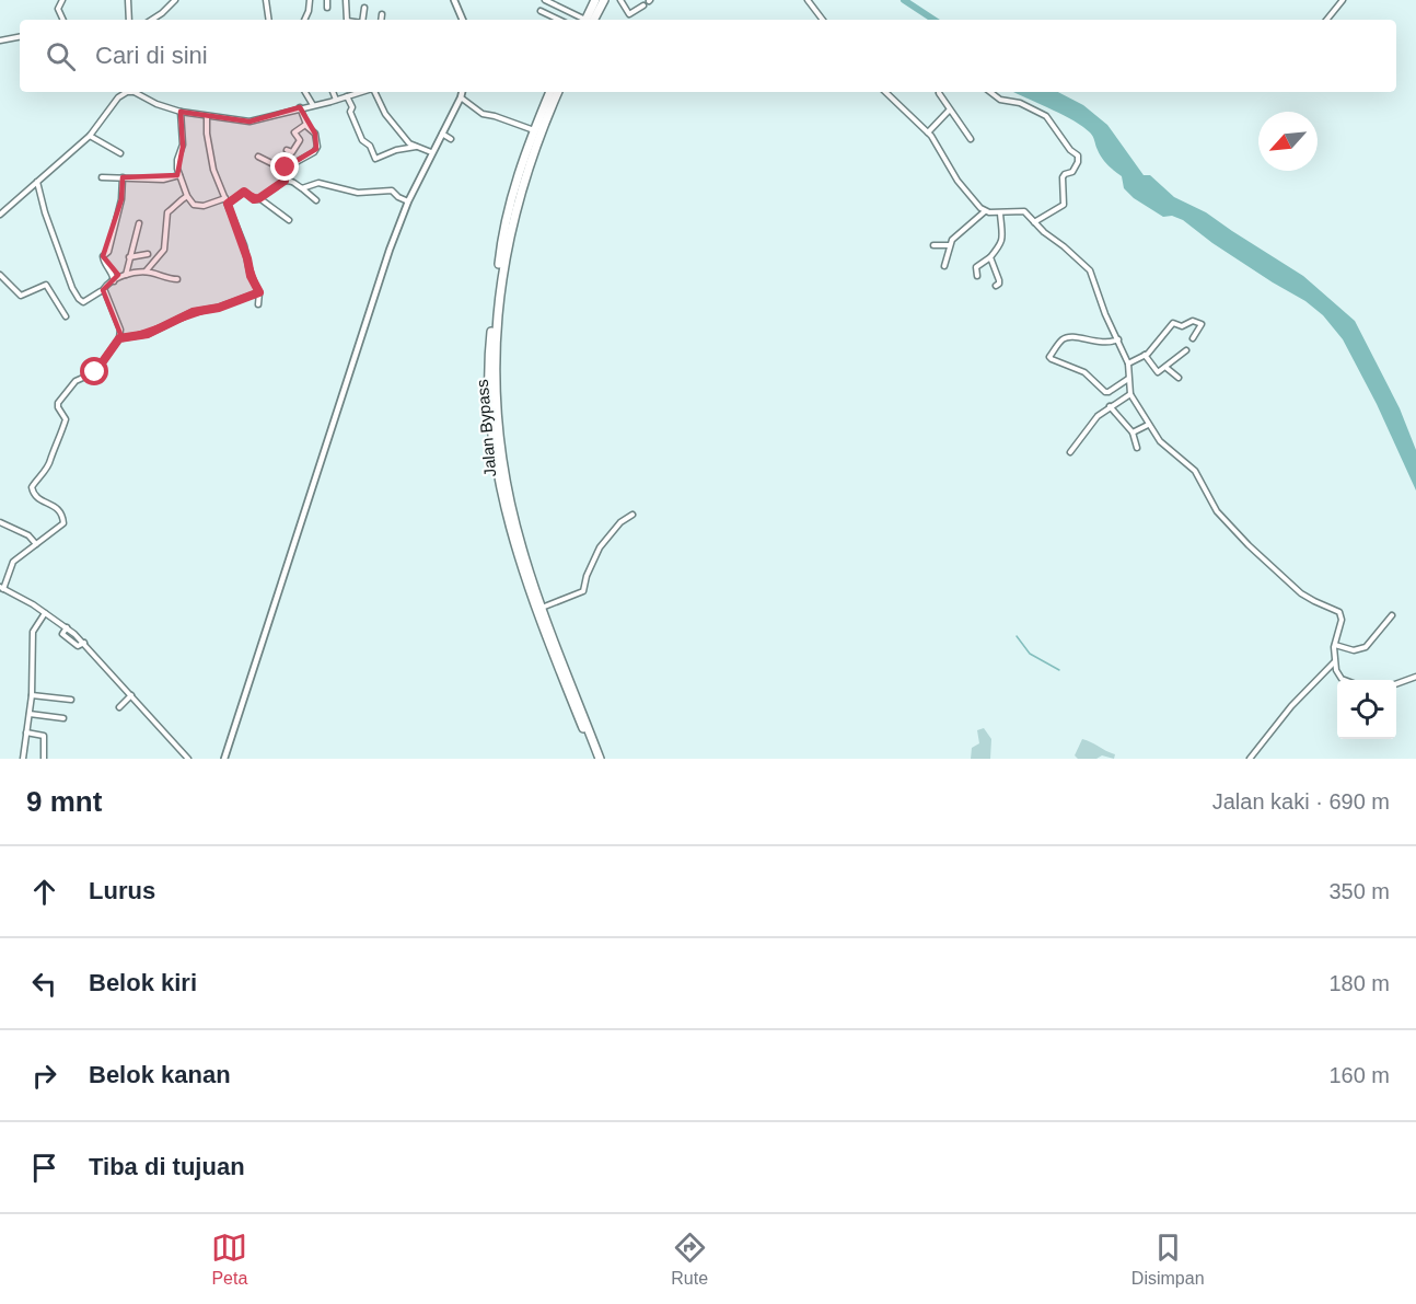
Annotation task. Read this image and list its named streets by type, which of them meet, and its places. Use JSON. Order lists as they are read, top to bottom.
{
  "streets": {
    "highway": ["Jalan Bypass"]
  },
  "north": "bottom left",
  "page": {
    "search": "Cari di sini",
    "heading": ["9 mnt", "Jalan kaki · 690 m"],
    "list": [
      ["Lurus", "350 m"],
      ["Belok kiri", "180 m"],
      ["Belok kanan", "160 m"],
      "Tiba di tujuan"
    ],
    "nav": ["Peta", "Rute", "Disimpan"]
  }
}
